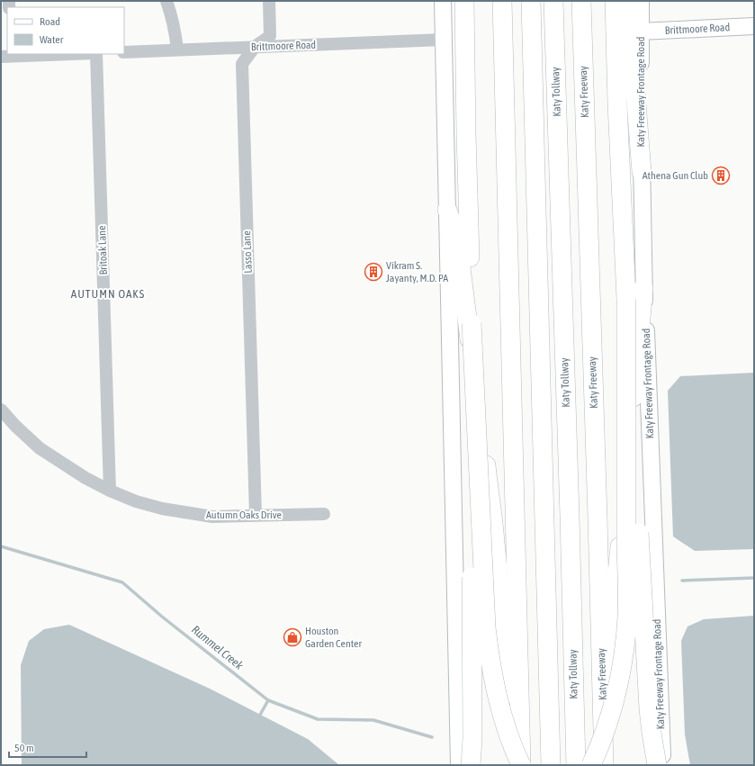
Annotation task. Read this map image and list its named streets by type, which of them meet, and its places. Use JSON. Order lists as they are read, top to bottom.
{
  "streets": {
    "highway": ["Katy Tollway", "Katy Freeway"],
    "main road": ["Brittmoore Road", "Katy Freeway Frontage Road"],
    "street": ["Britoak Lane", "Lasso Lane", "Autumn Oaks Drive"]
  },
  "crossings": [
    ["Brittmoore Road", "Katy Freeway Frontage Road"],
    ["Brittmoore Road", "Lasso Lane"],
    ["Britoak Lane", "Autumn Oaks Drive"],
    ["Lasso Lane", "Autumn Oaks Drive"]
  ],
  "districts": ["AUTUMN OAKS"],
  "water": ["Rummel Creek"],
  "places": {
    "building": ["Athena Gun Club", "Vikram S. Jayanty, M.D. PA"],
    "shop": ["Houston Garden Center"]
  },
  "legend": ["Road", "Water"],
  "scale_bar": "50 m"
}
